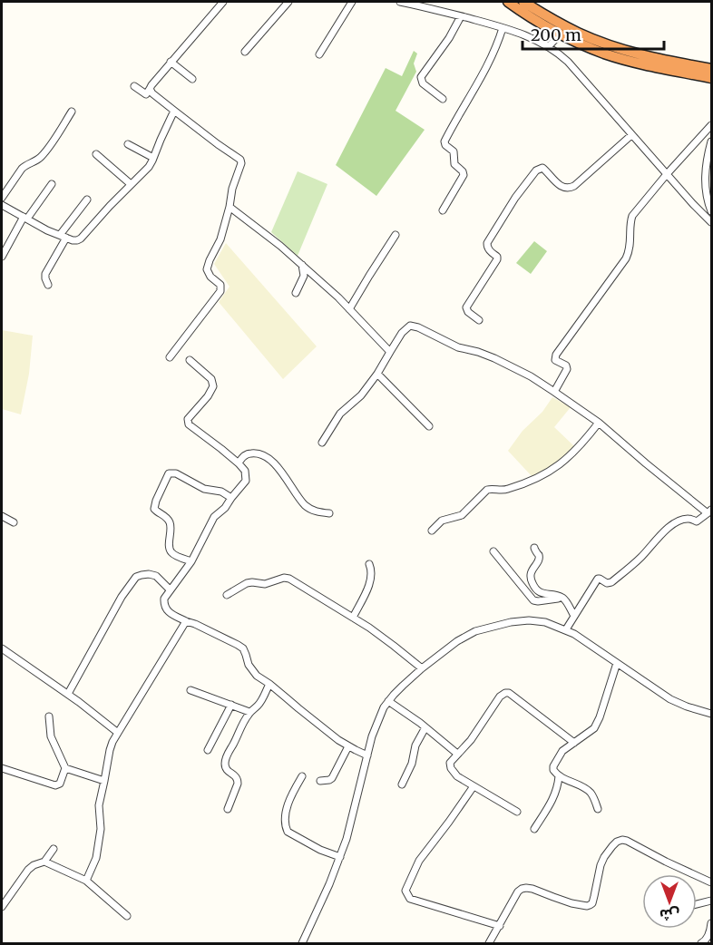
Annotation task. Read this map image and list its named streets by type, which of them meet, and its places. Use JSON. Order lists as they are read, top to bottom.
{
  "scale_bar": "200 m",
  "north": "bottom"
}
